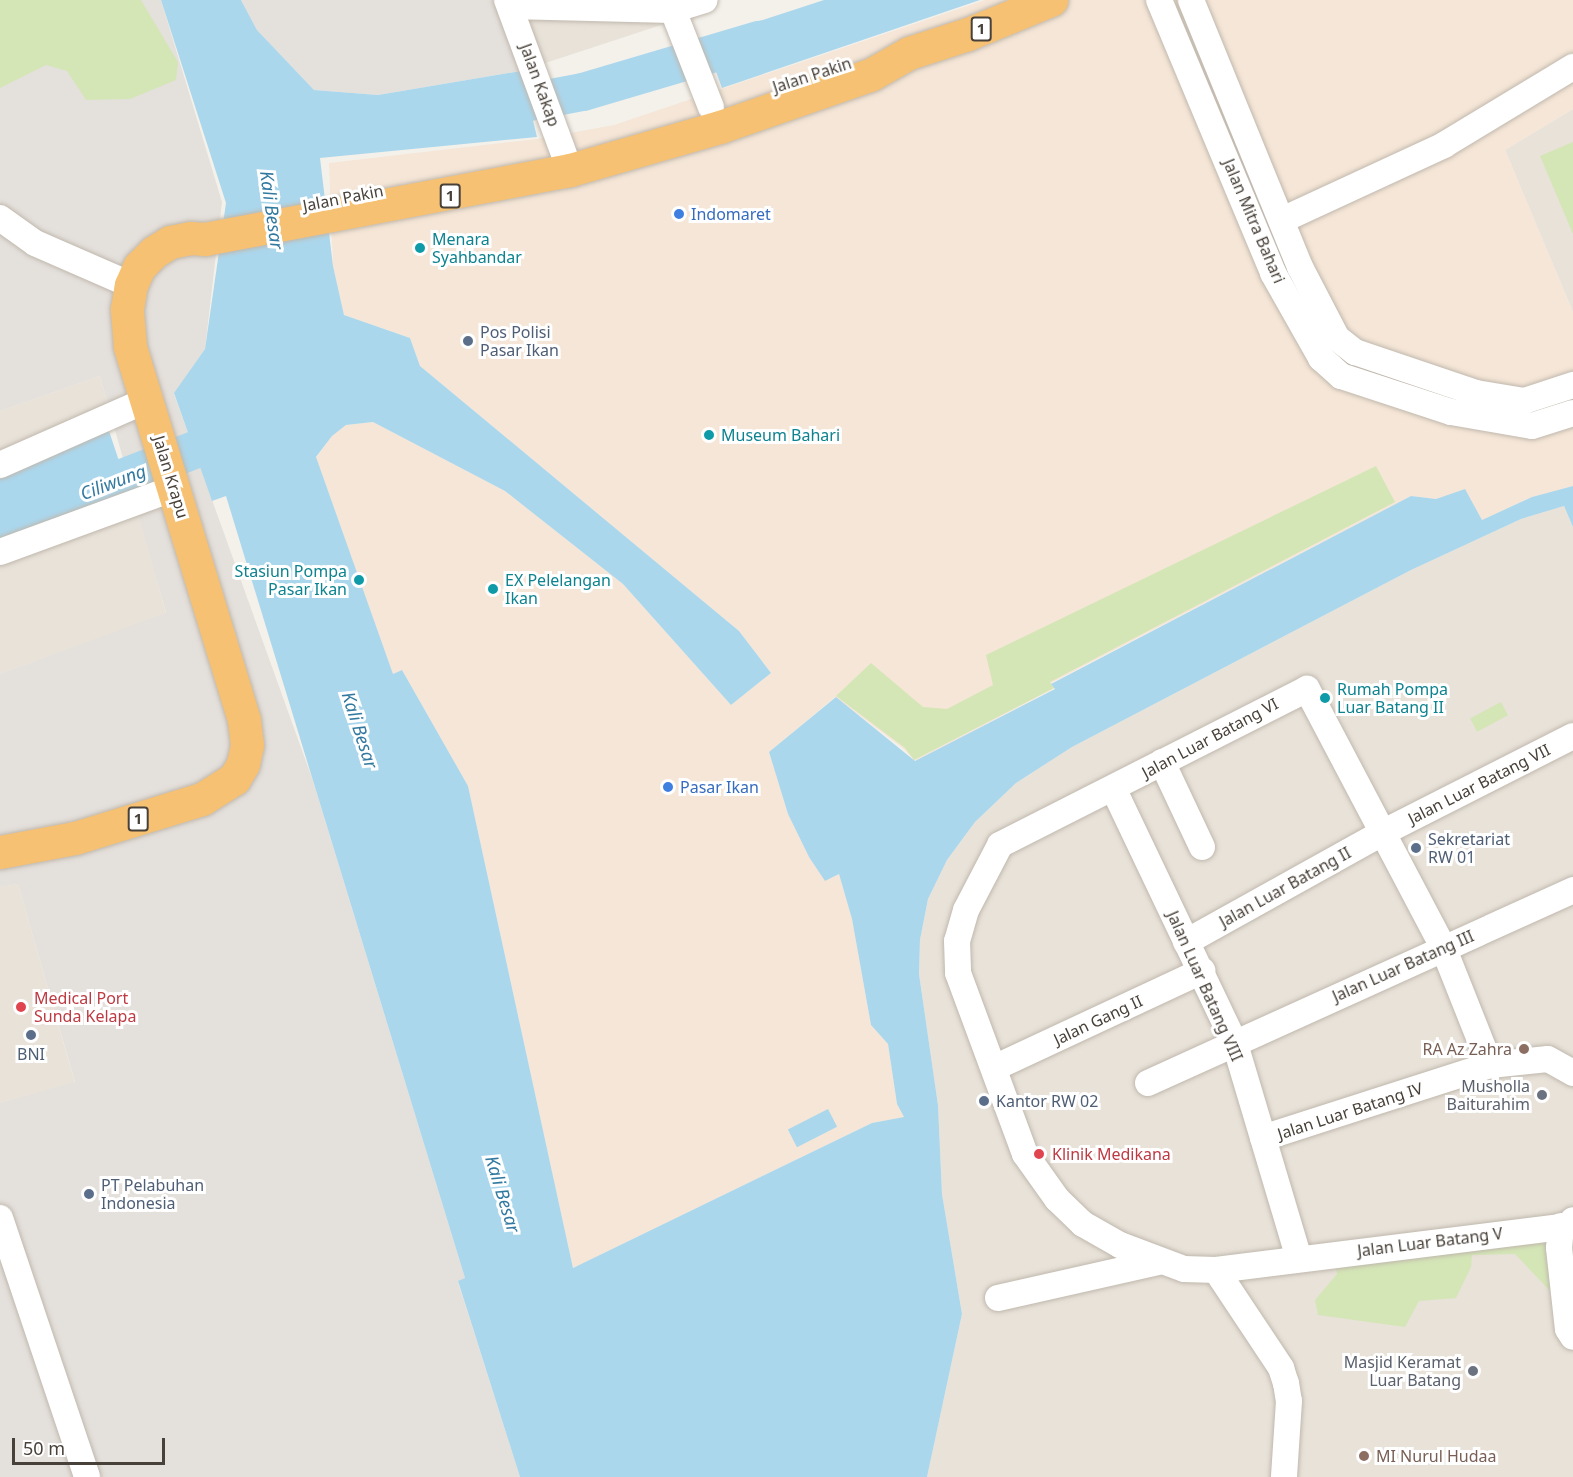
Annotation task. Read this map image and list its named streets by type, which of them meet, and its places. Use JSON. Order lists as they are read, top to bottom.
{
  "streets": {
    "highway": ["1", "Jalan Pakin", "Jalan Krapu"],
    "street": [
      "Jalan Kakap",
      "Jalan Mitra Bahari",
      "Jalan Luar Batang VI",
      "Jalan Luar Batang VII",
      "Jalan Luar Batang II",
      "Jalan Luar Batang III",
      "Jalan Luar Batang VIII",
      "Jalan Gang II",
      "Jalan Luar Batang IV",
      "Jalan Luar Batang V"
    ]
  },
  "crossings": [
    ["Jalan Pakin", "Jalan Kakap"],
    ["Jalan Pakin", "Jalan Krapu"],
    ["Jalan Luar Batang VI", "Jalan Luar Batang VII"],
    ["Jalan Luar Batang VI", "Jalan Luar Batang II"],
    ["Jalan Luar Batang VI", "Jalan Luar Batang VIII"],
    ["Jalan Luar Batang VI", "Jalan Gang II"],
    ["Jalan Luar Batang VI", "Jalan Luar Batang V"],
    ["Jalan Luar Batang VII", "Jalan Luar Batang II"],
    ["Jalan Luar Batang II", "Jalan Luar Batang VIII"],
    ["Jalan Luar Batang III", "Jalan Luar Batang VIII"],
    ["Jalan Luar Batang VIII", "Jalan Gang II"],
    ["Jalan Luar Batang VIII", "Jalan Luar Batang IV"],
    ["Jalan Luar Batang VIII", "Jalan Luar Batang V"]
  ],
  "water": ["Kali Besar", "Ciliwung"],
  "places": [
    "Indomaret",
    "Menara Syahbandar",
    "Pos Polisi Pasar Ikan",
    "Museum Bahari",
    "Stasiun Pompa Pasar Ikan",
    "EX Pelelangan Ikan",
    "Rumah Pompa Luar Batang II",
    "Pasar Ikan",
    "Sekretariat RW 01",
    "Medical Port Sunda Kelapa",
    "BNI",
    "RA Az Zahra",
    "Musholla Baiturahim",
    "Kantor RW 02",
    "Klinik Medikana",
    "PT Pelabuhan Indonesia",
    "Masjid Keramat Luar Batang",
    "MI Nurul Hudaa"
  ],
  "scale_bar": "50 m"
}
